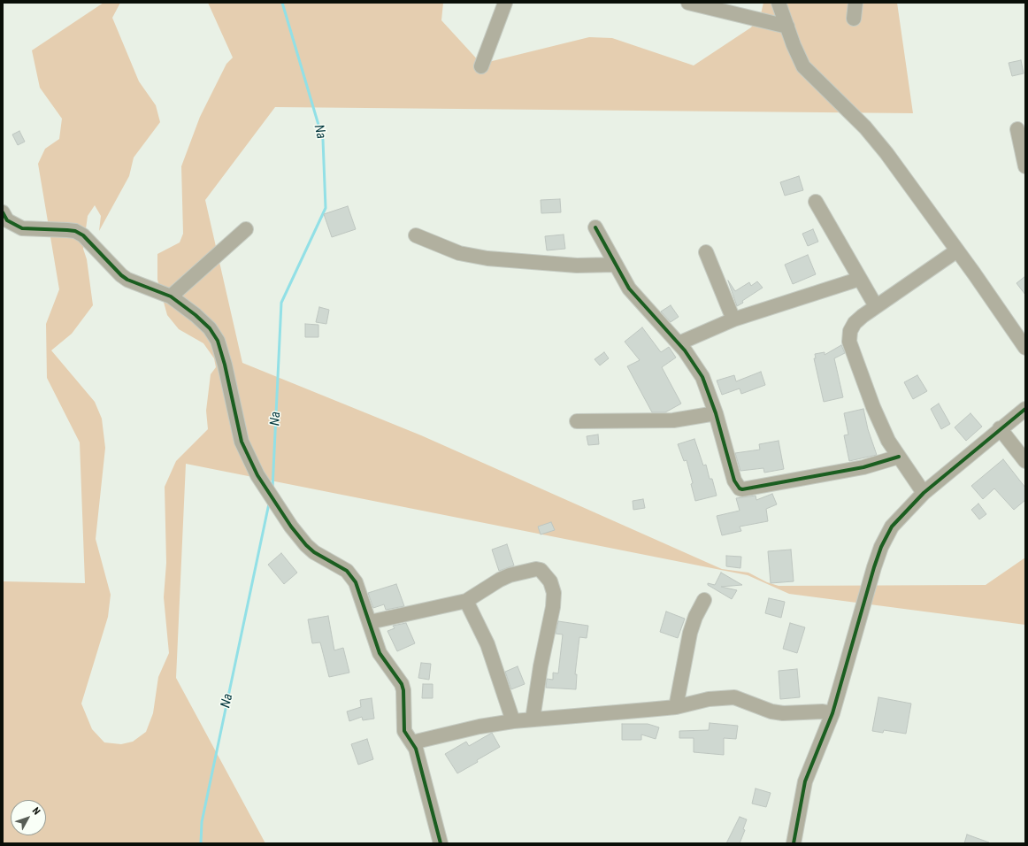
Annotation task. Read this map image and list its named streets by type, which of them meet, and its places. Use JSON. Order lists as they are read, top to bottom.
{
  "water": ["Na"],
  "north": "top right"
}
